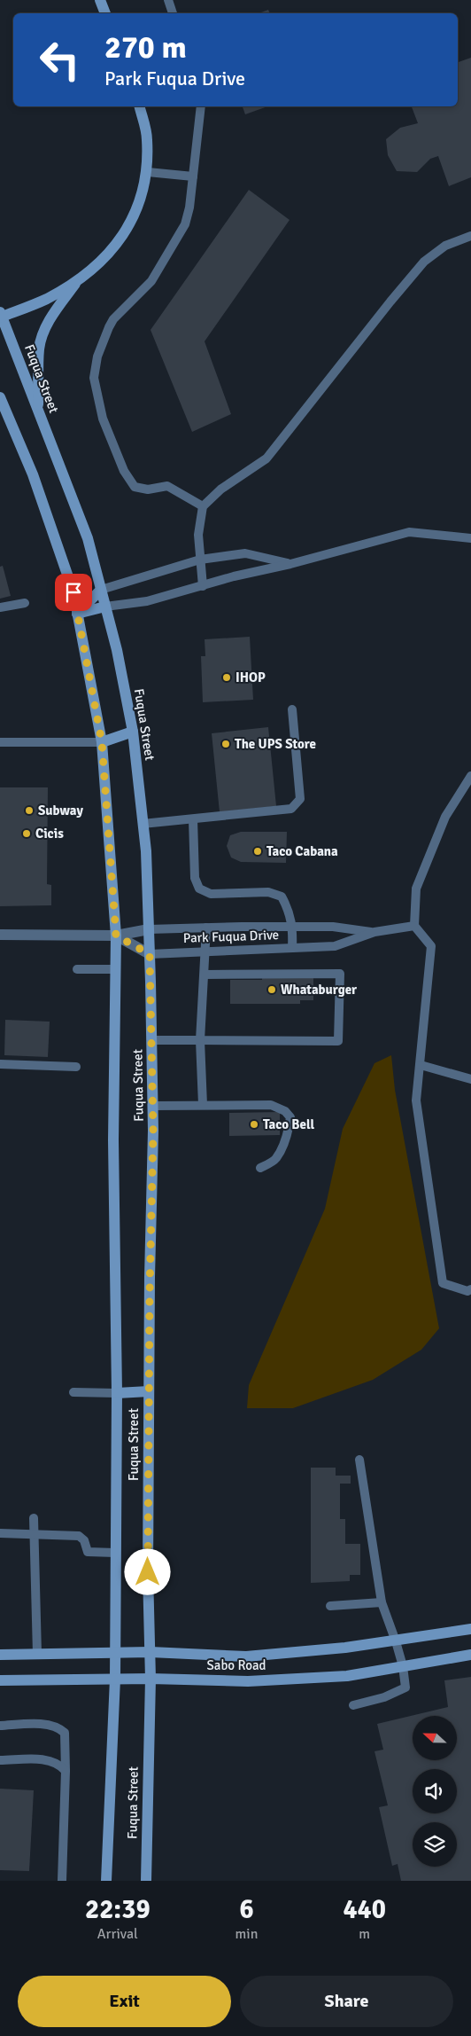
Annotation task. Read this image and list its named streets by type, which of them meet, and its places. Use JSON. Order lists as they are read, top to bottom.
{
  "streets": {
    "main road": ["Fuqua Street", "Sabo Road"],
    "street": ["Park Fuqua Drive"]
  },
  "crossings": [
    ["Fuqua Street", "Park Fuqua Drive"],
    ["Fuqua Street", "Sabo Road"]
  ],
  "places": [
    "IHOP",
    "The UPS Store",
    "Subway",
    "Cicis",
    "Taco Cabana",
    "Whataburger",
    "Taco Bell"
  ],
  "north": "left",
  "page": {
    "turn": ["270 m", "Park Fuqua Drive"],
    "eta": [
      "22:39",
      "Arrival",
      "6",
      "min",
      "440",
      "m"
    ],
    "buttons": ["Exit", "Share"]
  }
}
